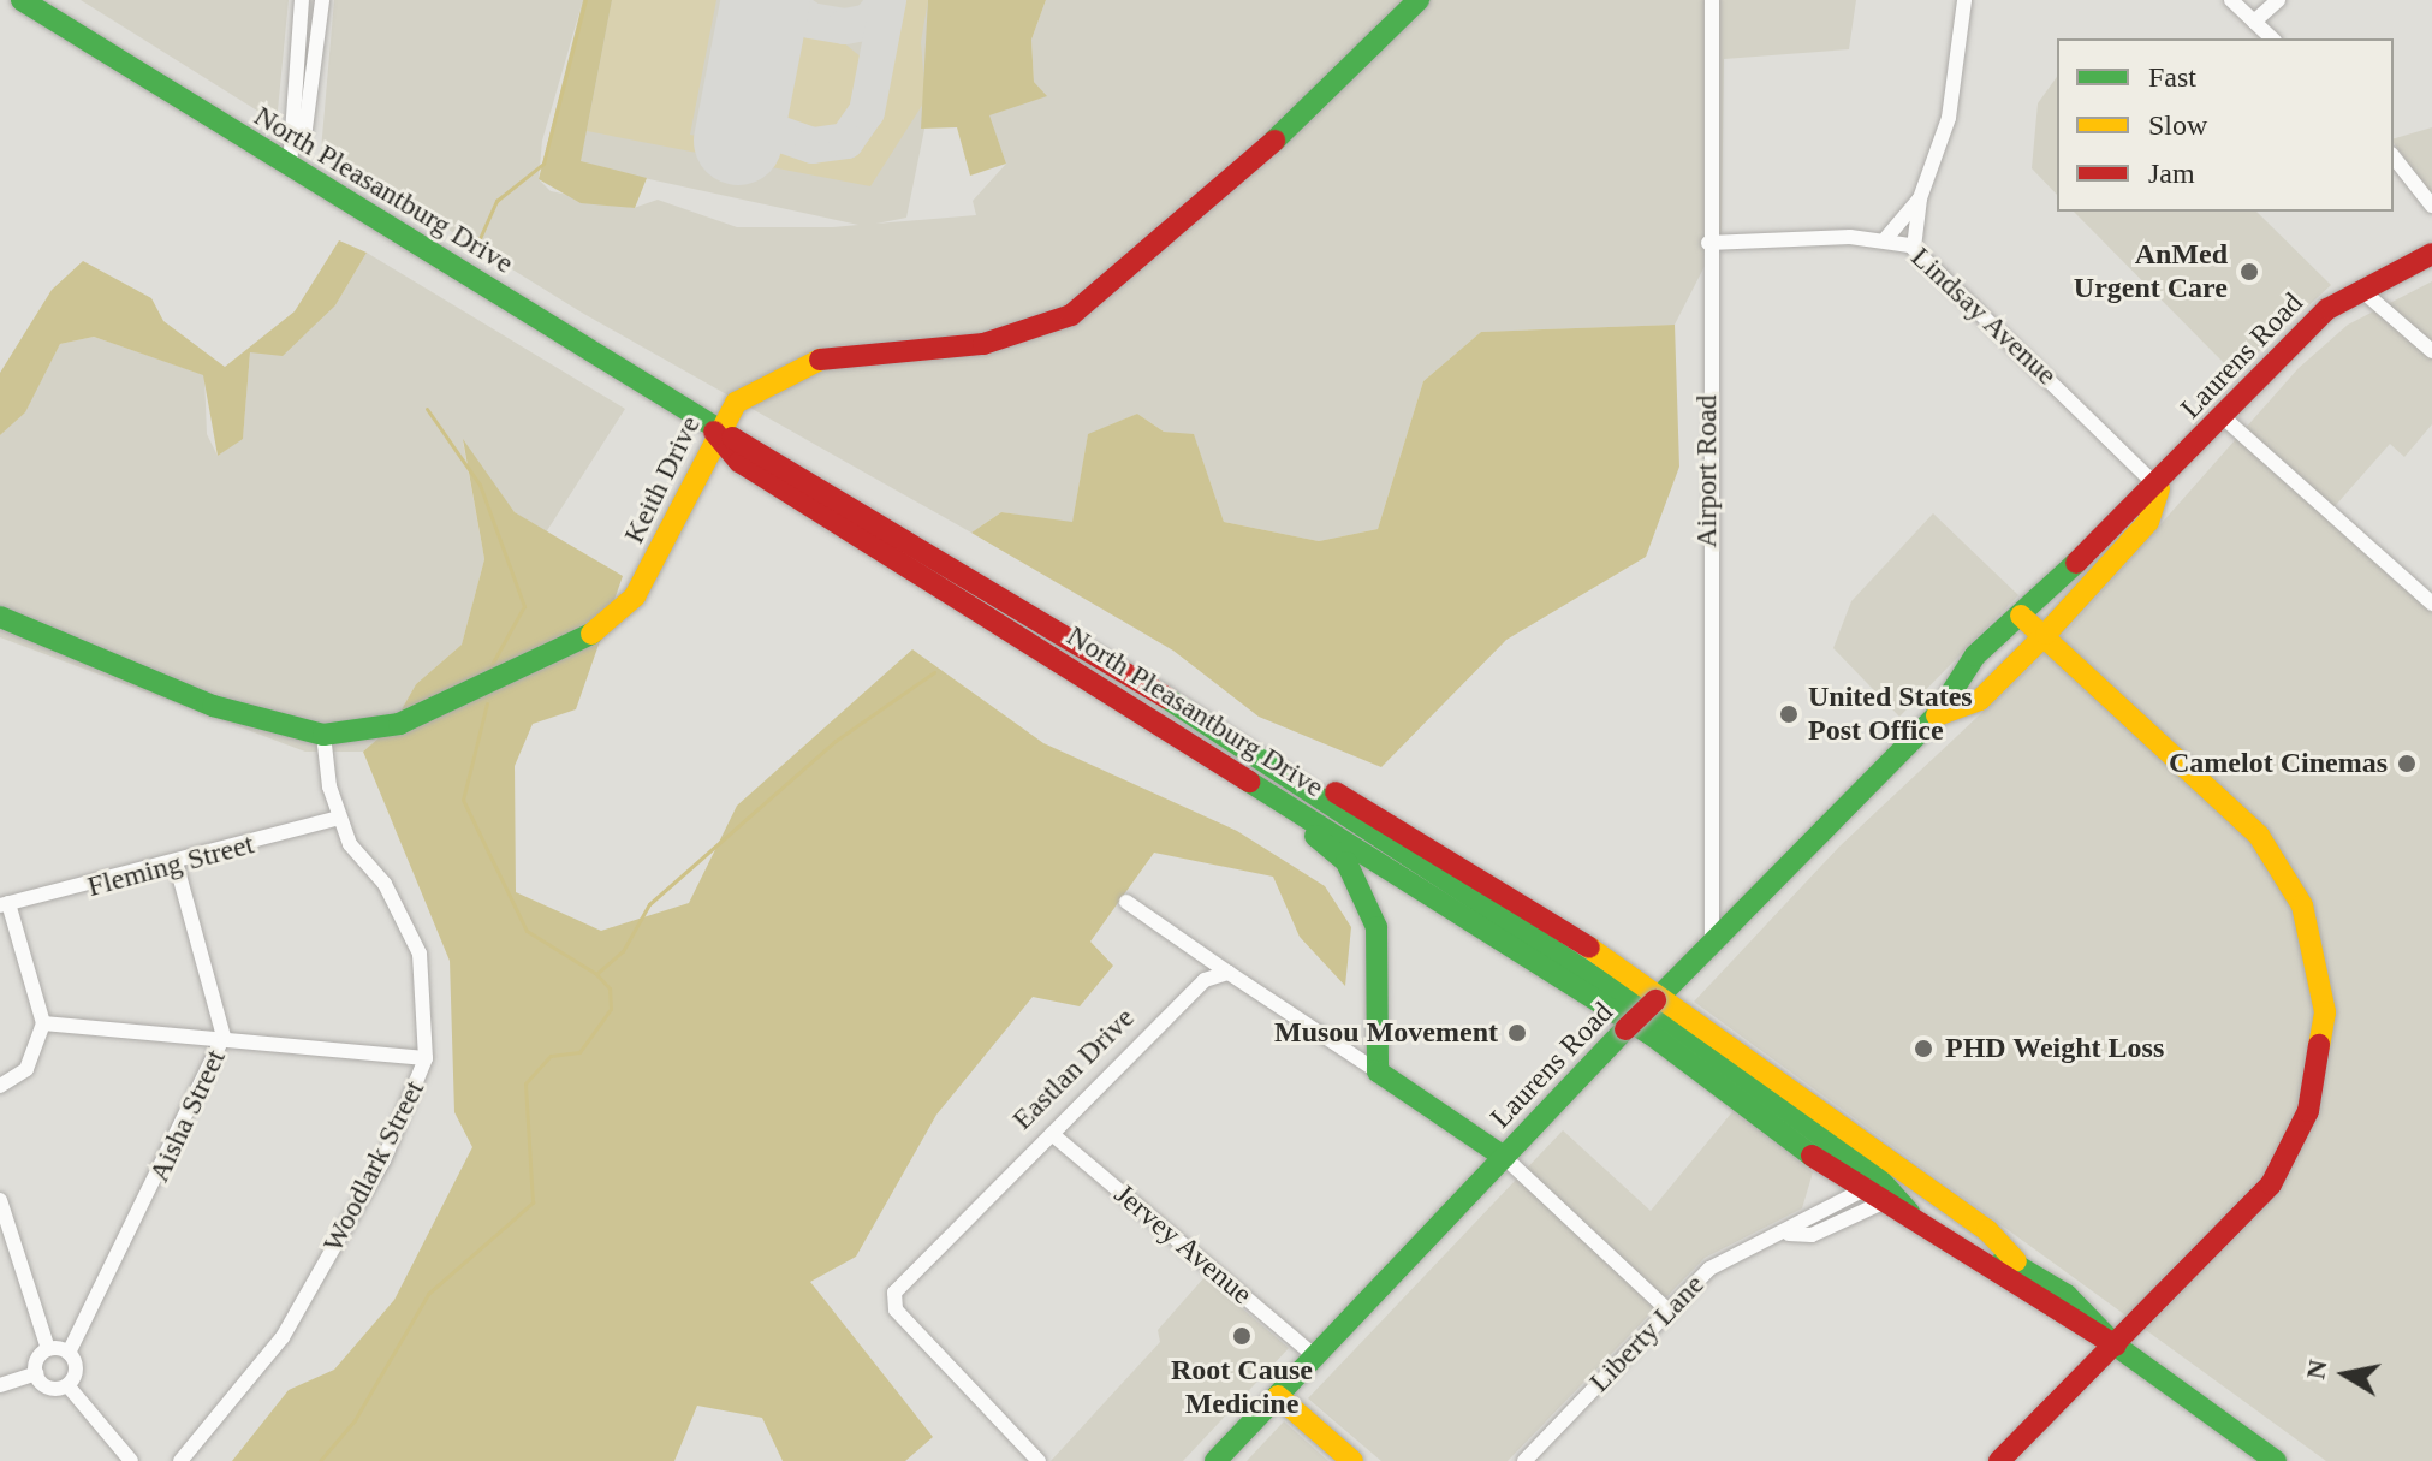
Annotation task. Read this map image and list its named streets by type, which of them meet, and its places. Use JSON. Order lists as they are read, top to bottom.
{
  "streets": {
    "main road": ["North Pleasantburg Drive", "Laurens Road", "Keith Drive"],
    "street": [
      "Lindsay Avenue",
      "Airport Road",
      "Fleming Street",
      "Eastlan Drive",
      "Aisha Street",
      "Woodlark Street",
      "Jervey Avenue",
      "Liberty Lane"
    ]
  },
  "crossings": [
    ["North Pleasantburg Drive", "Laurens Road"],
    ["North Pleasantburg Drive", "Keith Drive"],
    ["Lindsay Avenue", "Laurens Road"],
    ["Lindsay Avenue", "Airport Road"],
    ["Laurens Road", "Airport Road"],
    ["Laurens Road", "Jervey Avenue"],
    ["Keith Drive", "Woodlark Street"],
    ["Fleming Street", "Aisha Street"],
    ["Fleming Street", "Woodlark Street"],
    ["Eastlan Drive", "Jervey Avenue"]
  ],
  "places": [
    "AnMed Urgent Care",
    "United States Post Office",
    "Camelot Cinemas",
    "Musou Movement",
    "PHD Weight Loss",
    "Root Cause Medicine"
  ],
  "legend": ["Fast", "Slow", "Jam"],
  "north": "left"
}
